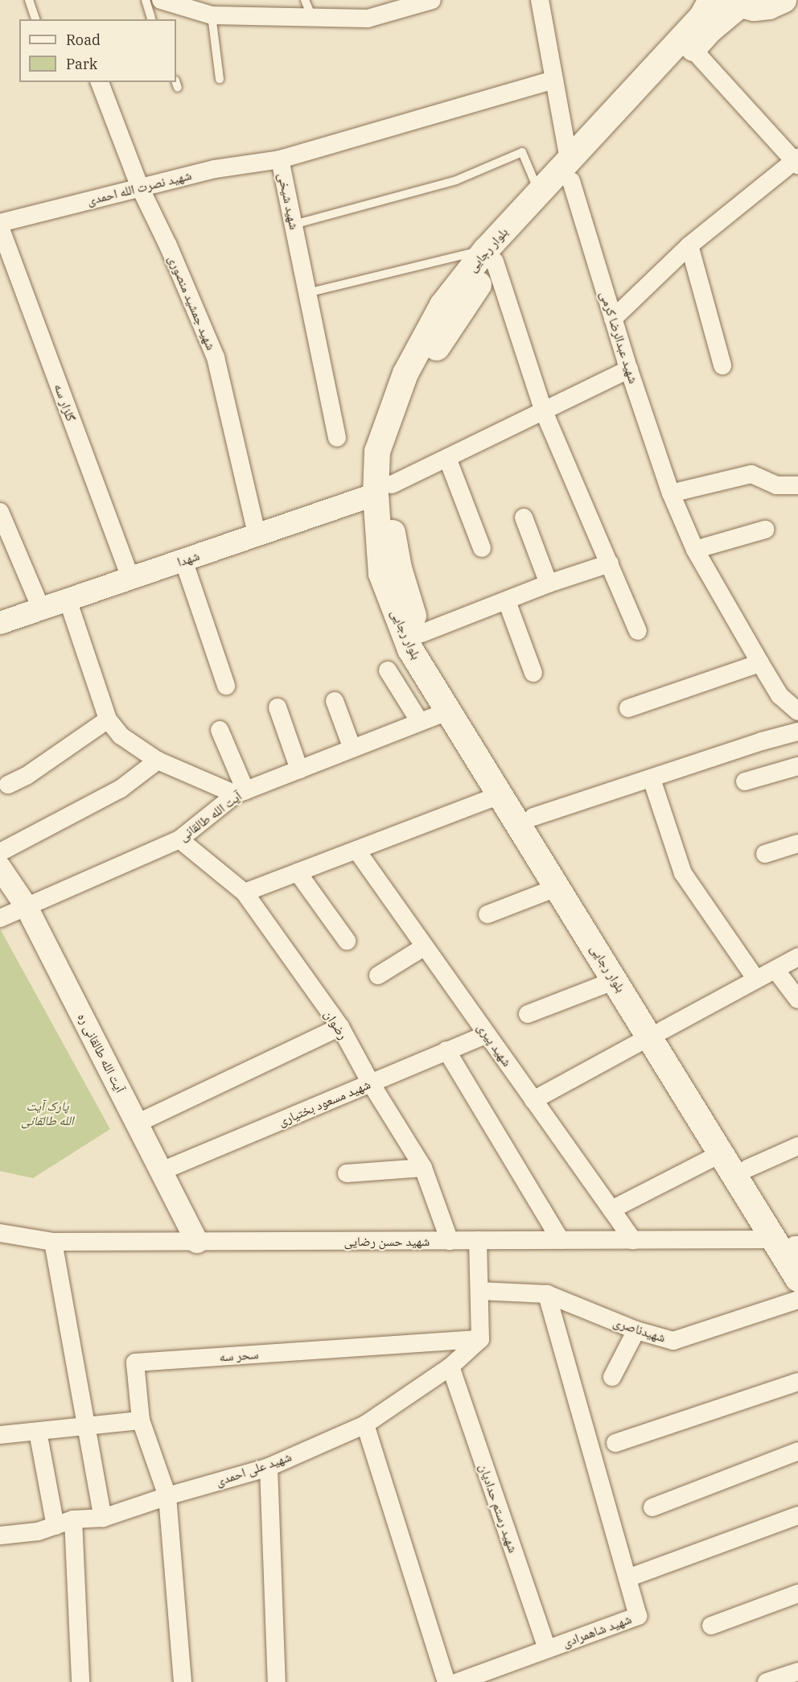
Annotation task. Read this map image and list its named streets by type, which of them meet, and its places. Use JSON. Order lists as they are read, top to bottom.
{
  "streets": {
    "main road": ["بلوار رجایی"],
    "street": [
      "شهید نصرت الله احمدی",
      "شهید شیخی",
      "شهید جمشید منصوری",
      "شهید عبدالرضا کرمی",
      "گلزار سه",
      "شهدا",
      "آیت الله طالقانی",
      "رضوان",
      "شهید پیری",
      "آیت الله طالقانی ره",
      "شهید مسعود بختیاری",
      "شهید حسن رضایی",
      "شهیدناصری",
      "سحر سه",
      "شهید علی احمدی",
      "شهید رستم حدادیان",
      "شهید شاهمرادی"
    ]
  },
  "crossings": [
    ["شهید نصرت الله احمدی", "شهید شیخی"],
    ["شهید نصرت الله احمدی", "شهید جمشید منصوری"],
    ["شهید شیخی", "شهید عبدالرضا کرمی"],
    ["بلوار رجایی", "شهید عبدالرضا کرمی"],
    ["بلوار رجایی", "شهدا"],
    ["بلوار رجایی", "آیت الله طالقانی"],
    ["بلوار رجایی", "شهید حسن رضایی"],
    ["شهید جمشید منصوری", "شهدا"],
    ["گلزار سه", "شهدا"],
    ["آیت الله طالقانی", "رضوان"],
    ["آیت الله طالقانی", "آیت الله طالقانی ره"],
    ["رضوان", "شهید مسعود بختیاری"],
    ["رضوان", "شهید حسن رضایی"],
    ["شهید پیری", "شهید مسعود بختیاری"],
    ["شهید پیری", "شهید حسن رضایی"],
    ["آیت الله طالقانی ره", "شهید مسعود بختیاری"],
    ["آیت الله طالقانی ره", "شهید حسن رضایی"],
    ["سحر سه", "شهید علی احمدی"],
    ["شهید علی احمدی", "شهید رستم حدادیان"],
    ["شهید رستم حدادیان", "شهید شاهمرادی"]
  ],
  "parks": ["پارک آیت الله طالقانی"],
  "legend": ["Road", "Park"]
}
